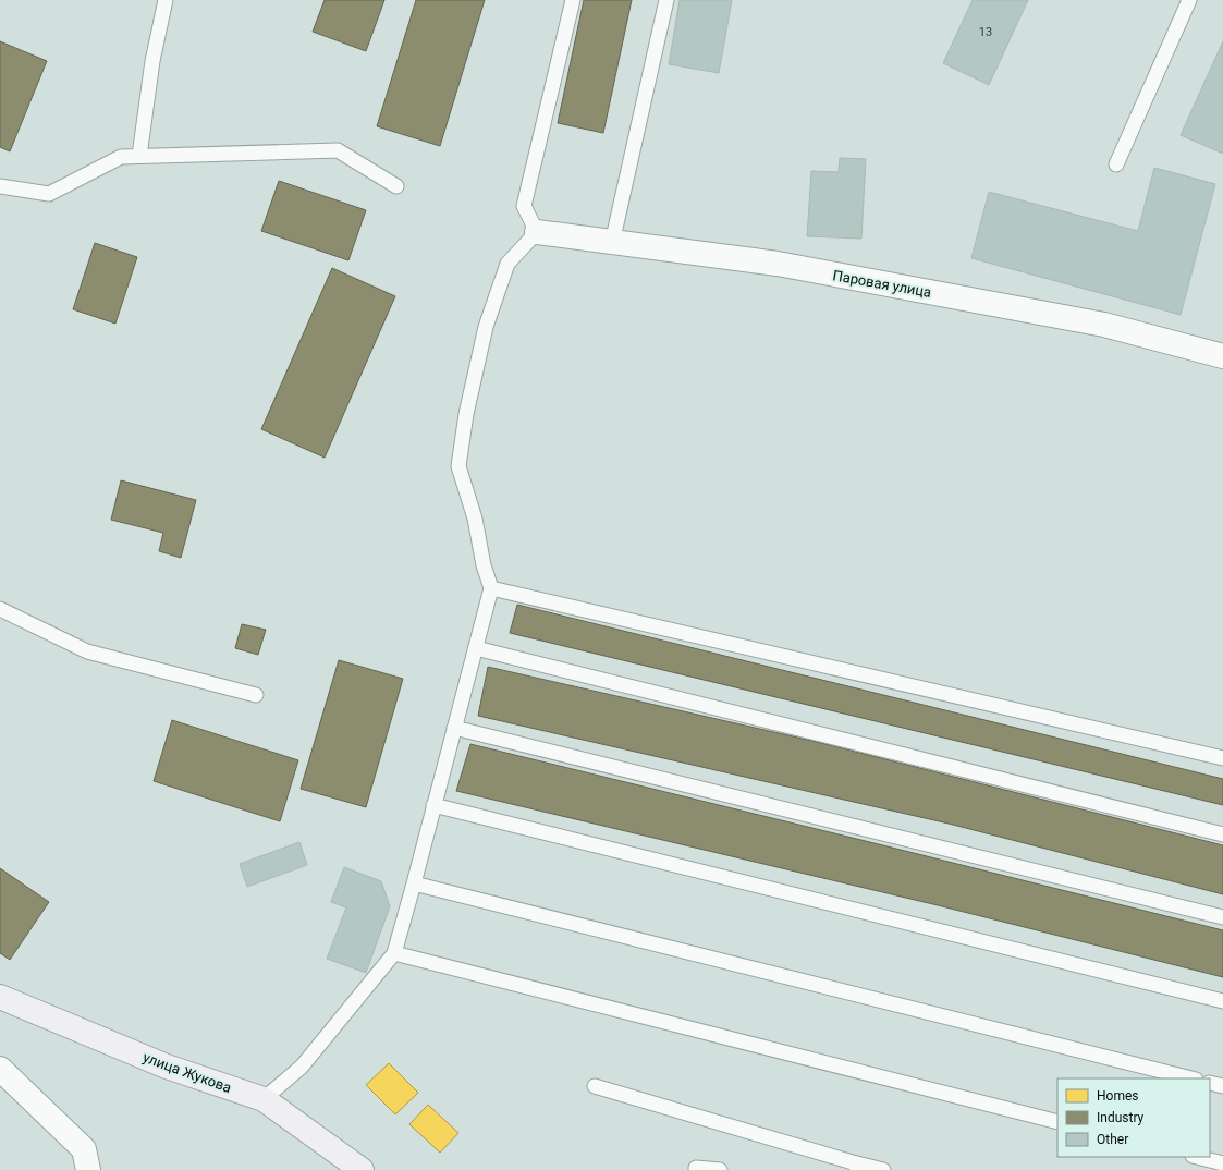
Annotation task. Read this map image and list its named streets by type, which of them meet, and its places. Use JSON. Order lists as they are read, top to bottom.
{
  "streets": {
    "main road": ["улица Жукова"],
    "street": ["Паровая улица"]
  },
  "house_numbers": ["13"],
  "legend": ["Homes", "Industry", "Other"]
}
